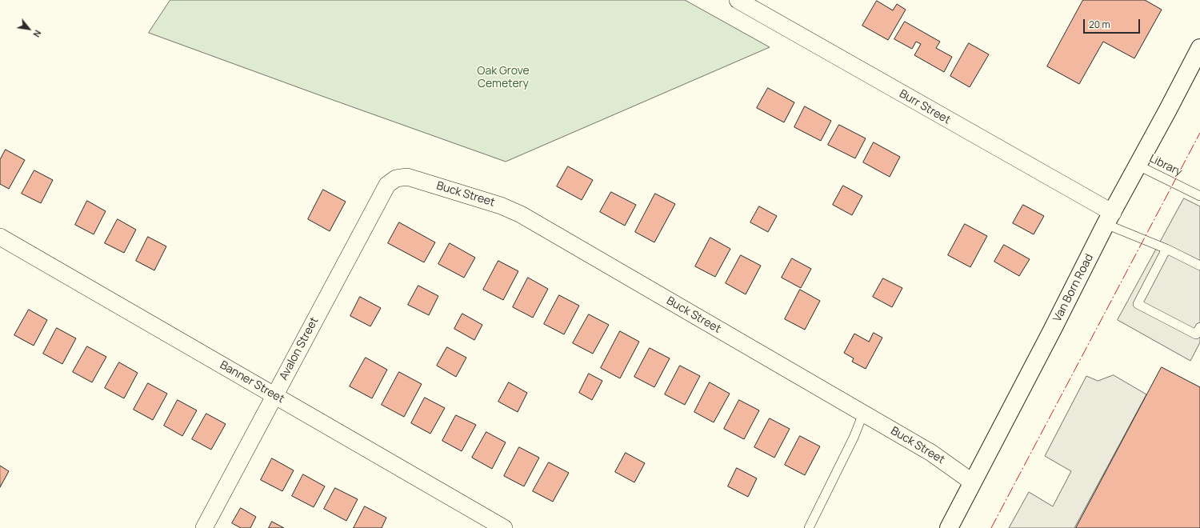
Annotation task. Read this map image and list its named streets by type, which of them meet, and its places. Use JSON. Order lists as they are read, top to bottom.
{
  "streets": {
    "main road": ["Van Born Road"],
    "street": [
      "Burr Street",
      "Buck Street",
      "Avalon Street",
      "Banner Street"
    ],
    "lane": ["Library"]
  },
  "crossings": [
    ["Burr Street", "Van Born Road"],
    ["Library", "Van Born Road"],
    ["Buck Street", "Van Born Road"],
    ["Buck Street", "Avalon Street"],
    ["Avalon Street", "Banner Street"]
  ],
  "parks": ["Oak Grove Cemetery"],
  "scale_bar": "20 m",
  "north": "bottom right"
}
